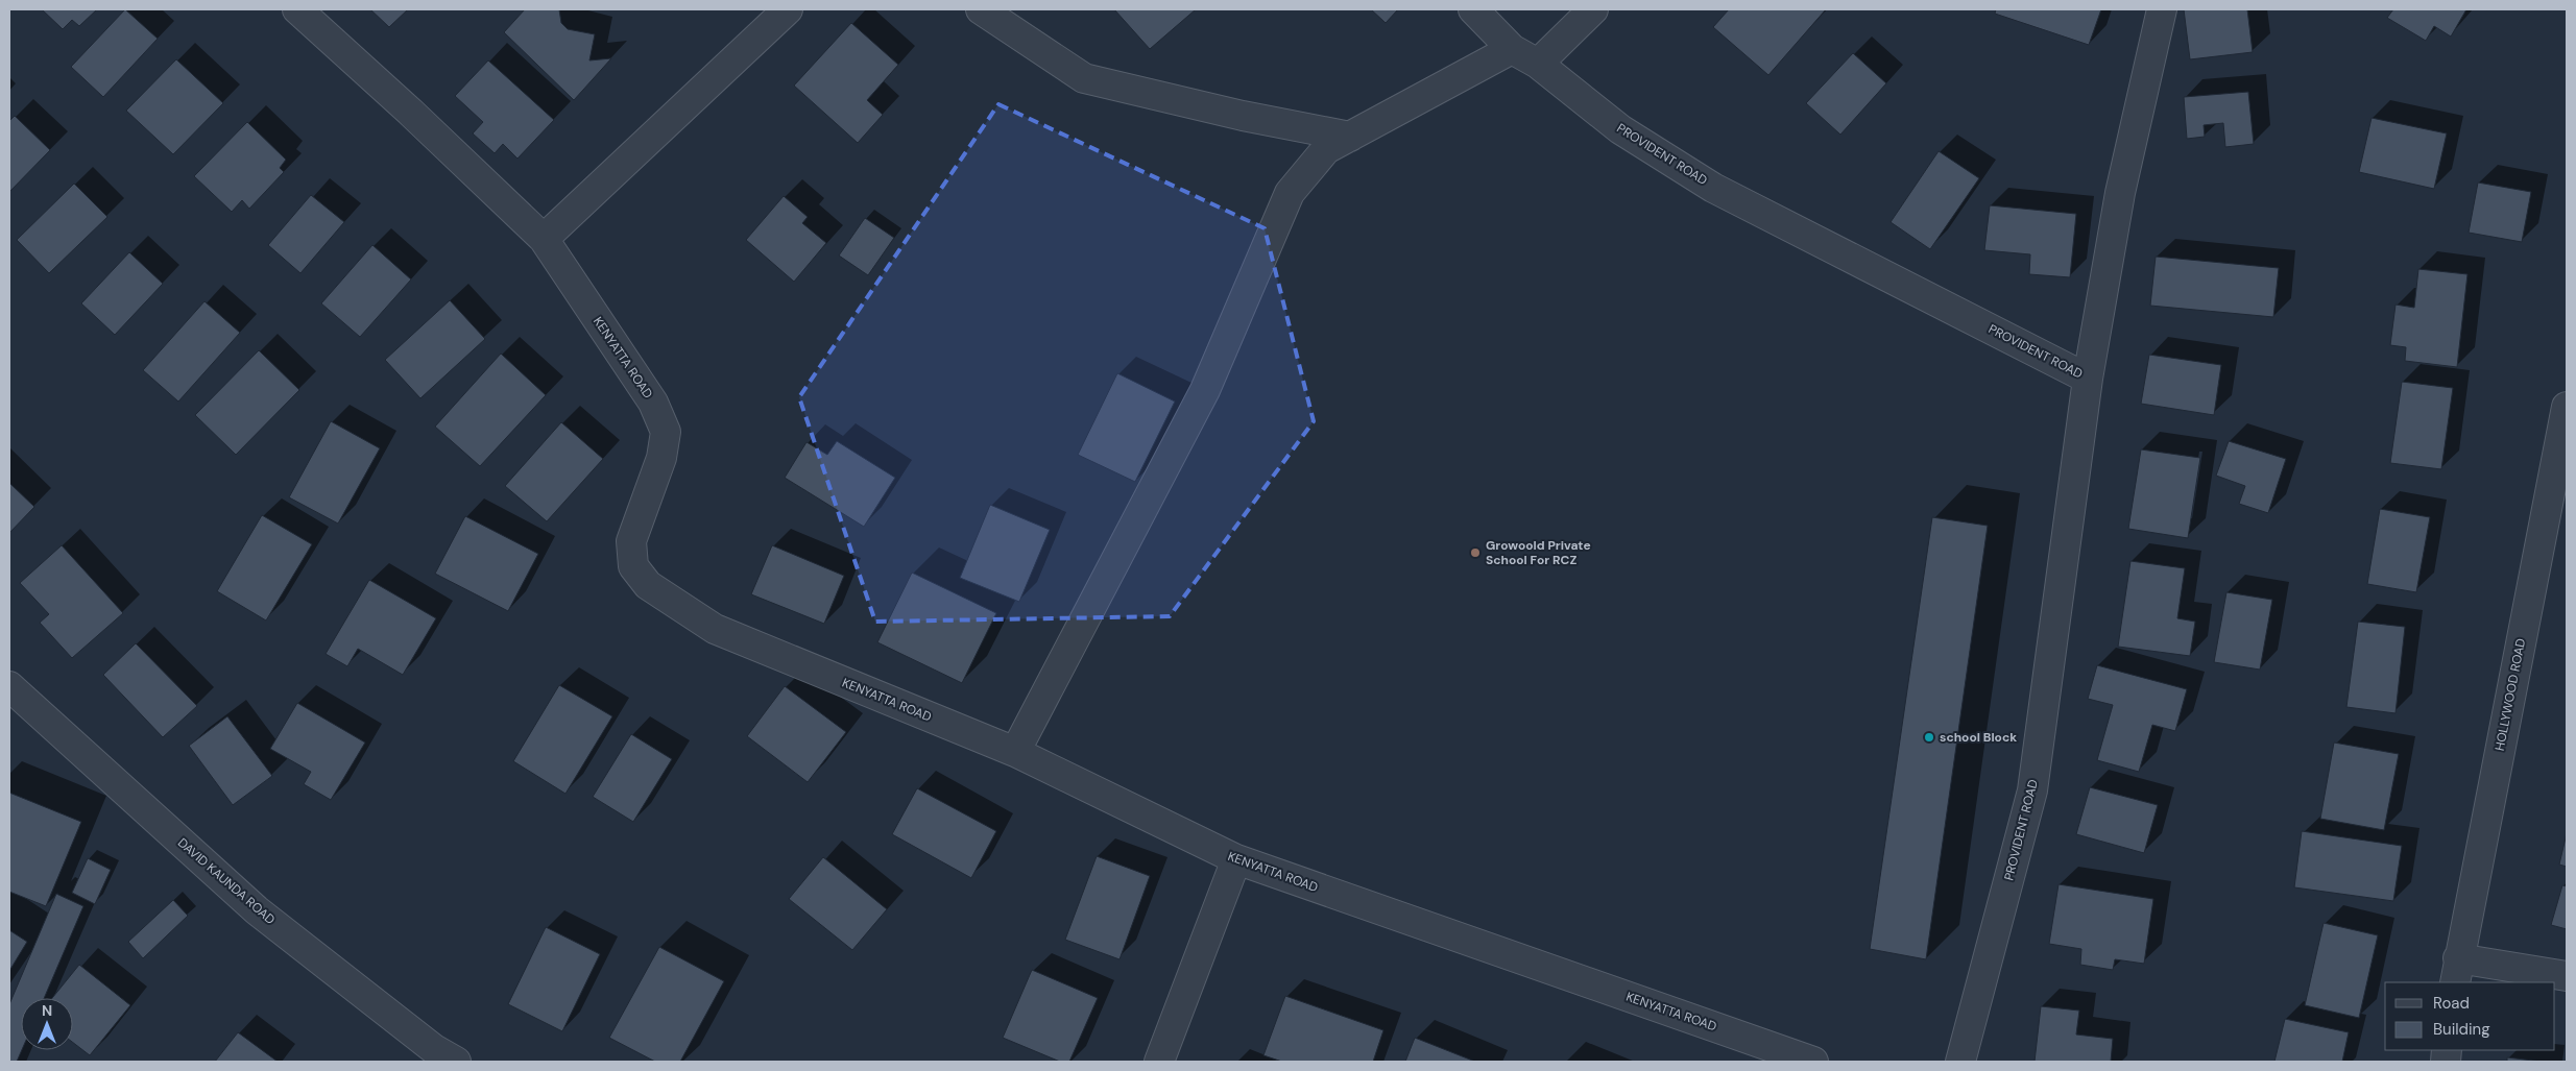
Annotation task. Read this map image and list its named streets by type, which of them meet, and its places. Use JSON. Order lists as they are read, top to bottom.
{
  "streets": {
    "street": [
      "PROVIDENT ROAD",
      "KENYATTA ROAD",
      "HOLLYWOOD ROAD",
      "DAVID KAUNDA ROAD"
    ]
  },
  "places": ["Growoold Private School For RCZ", "school Block"],
  "legend": ["Road", "Building"],
  "north": "top"
}
